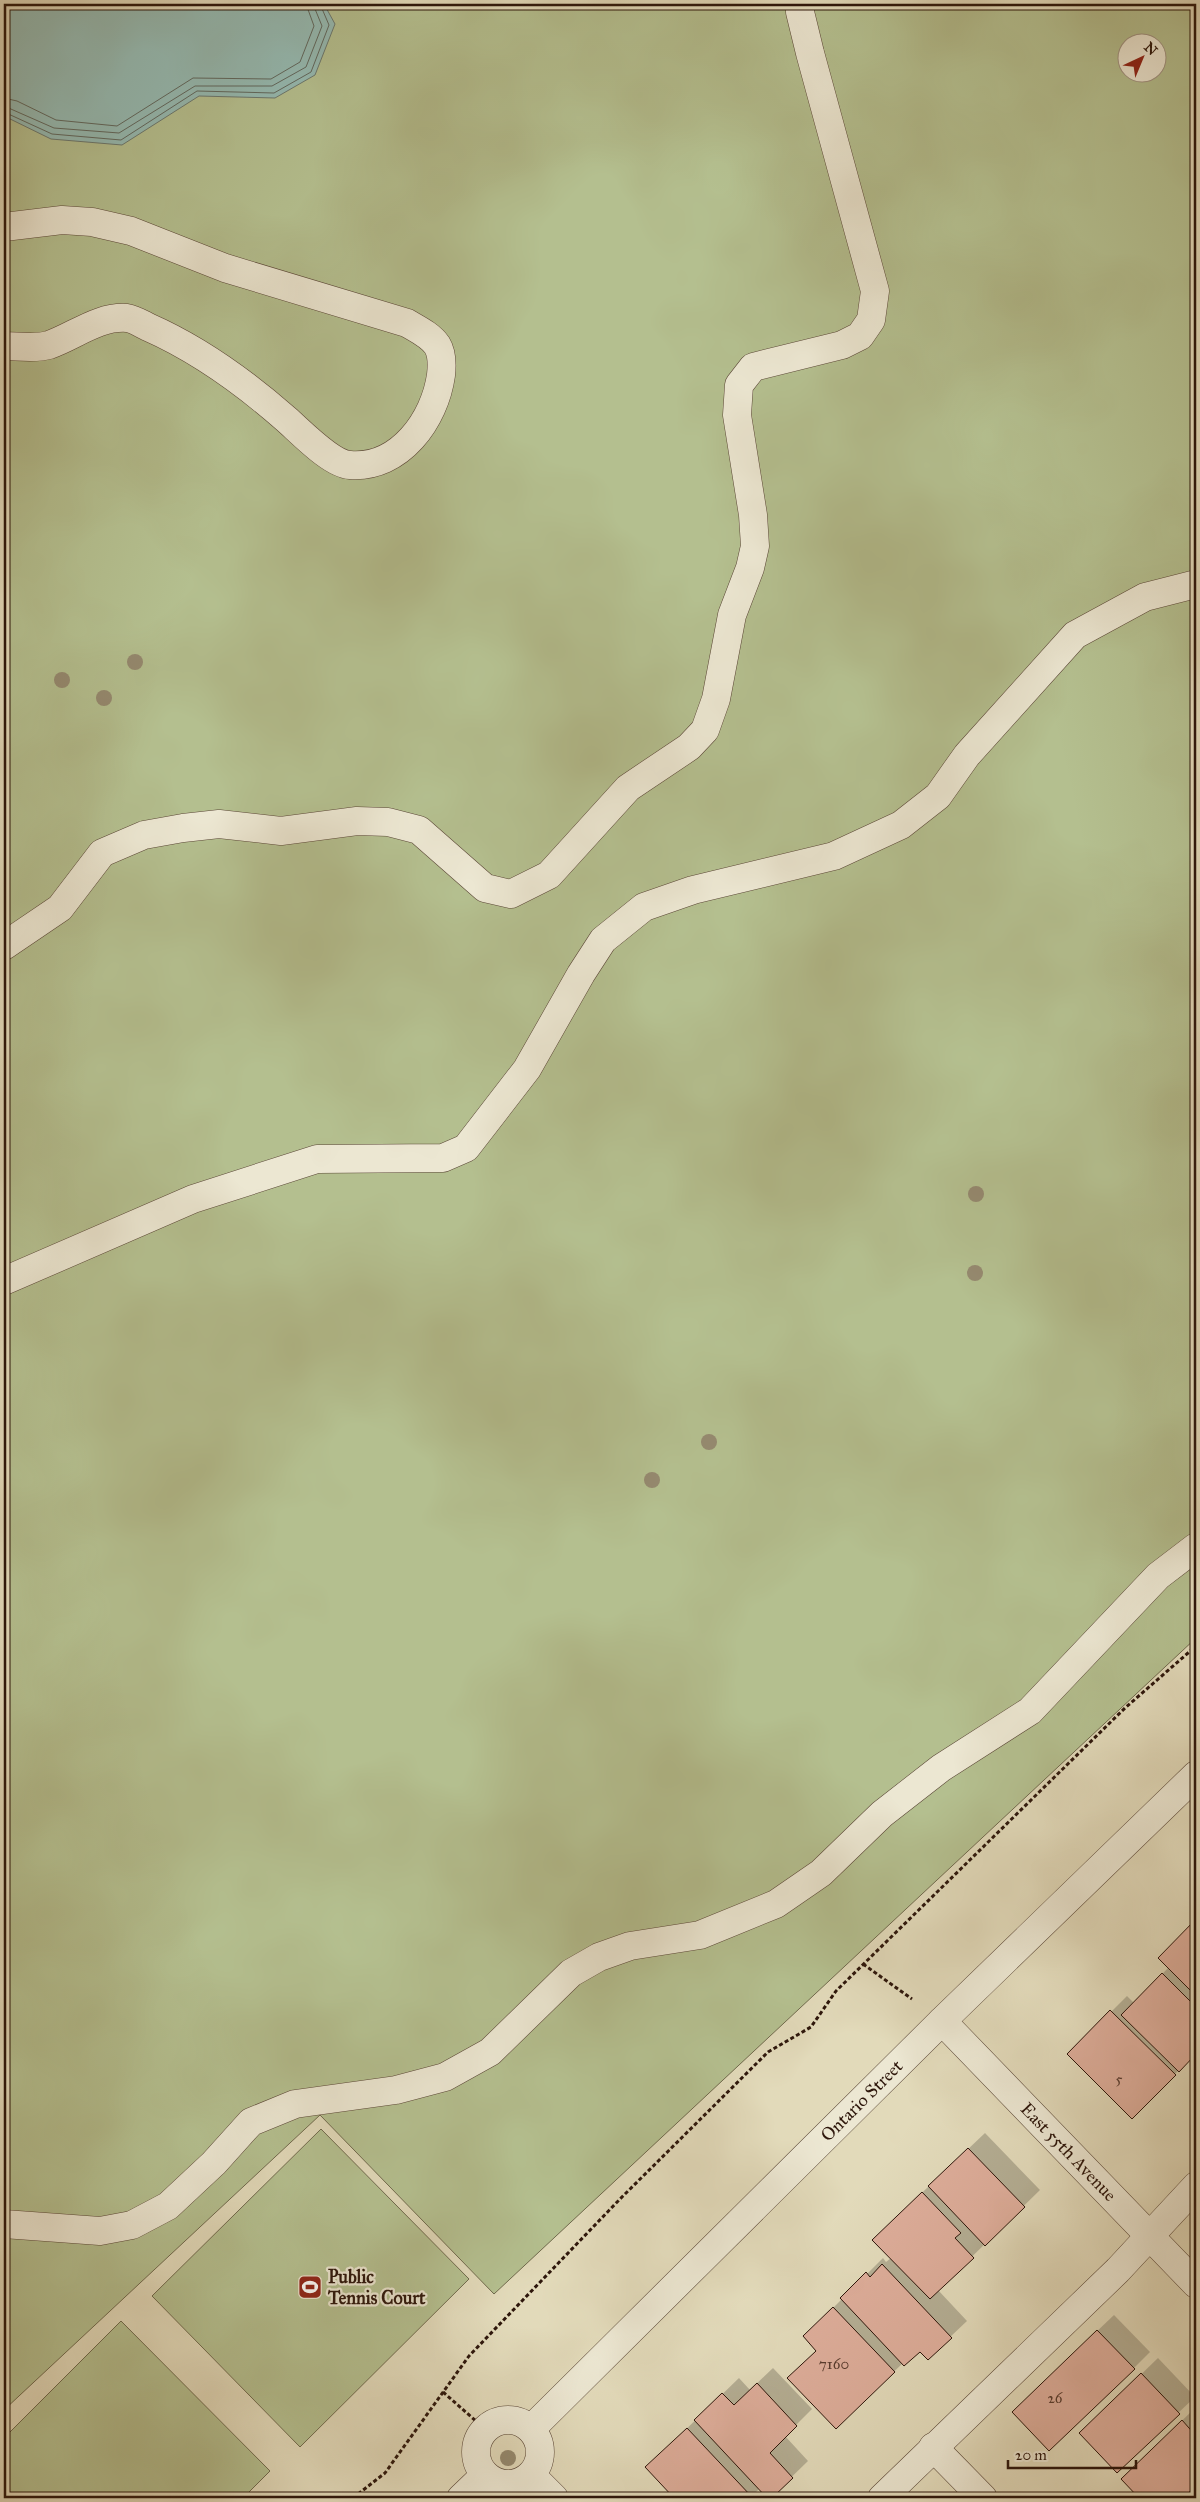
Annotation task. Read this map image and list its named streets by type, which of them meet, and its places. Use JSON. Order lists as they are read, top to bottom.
{
  "streets": {
    "street": ["Ontario Street", "East 55th Avenue"]
  },
  "crossings": [
    ["Ontario Street", "East 55th Avenue"]
  ],
  "places": {
    "sports": ["Public Tennis Court"]
  },
  "house_numbers": ["5", "7160", "26"],
  "scale_bar": "20 m",
  "north": "top right"
}
